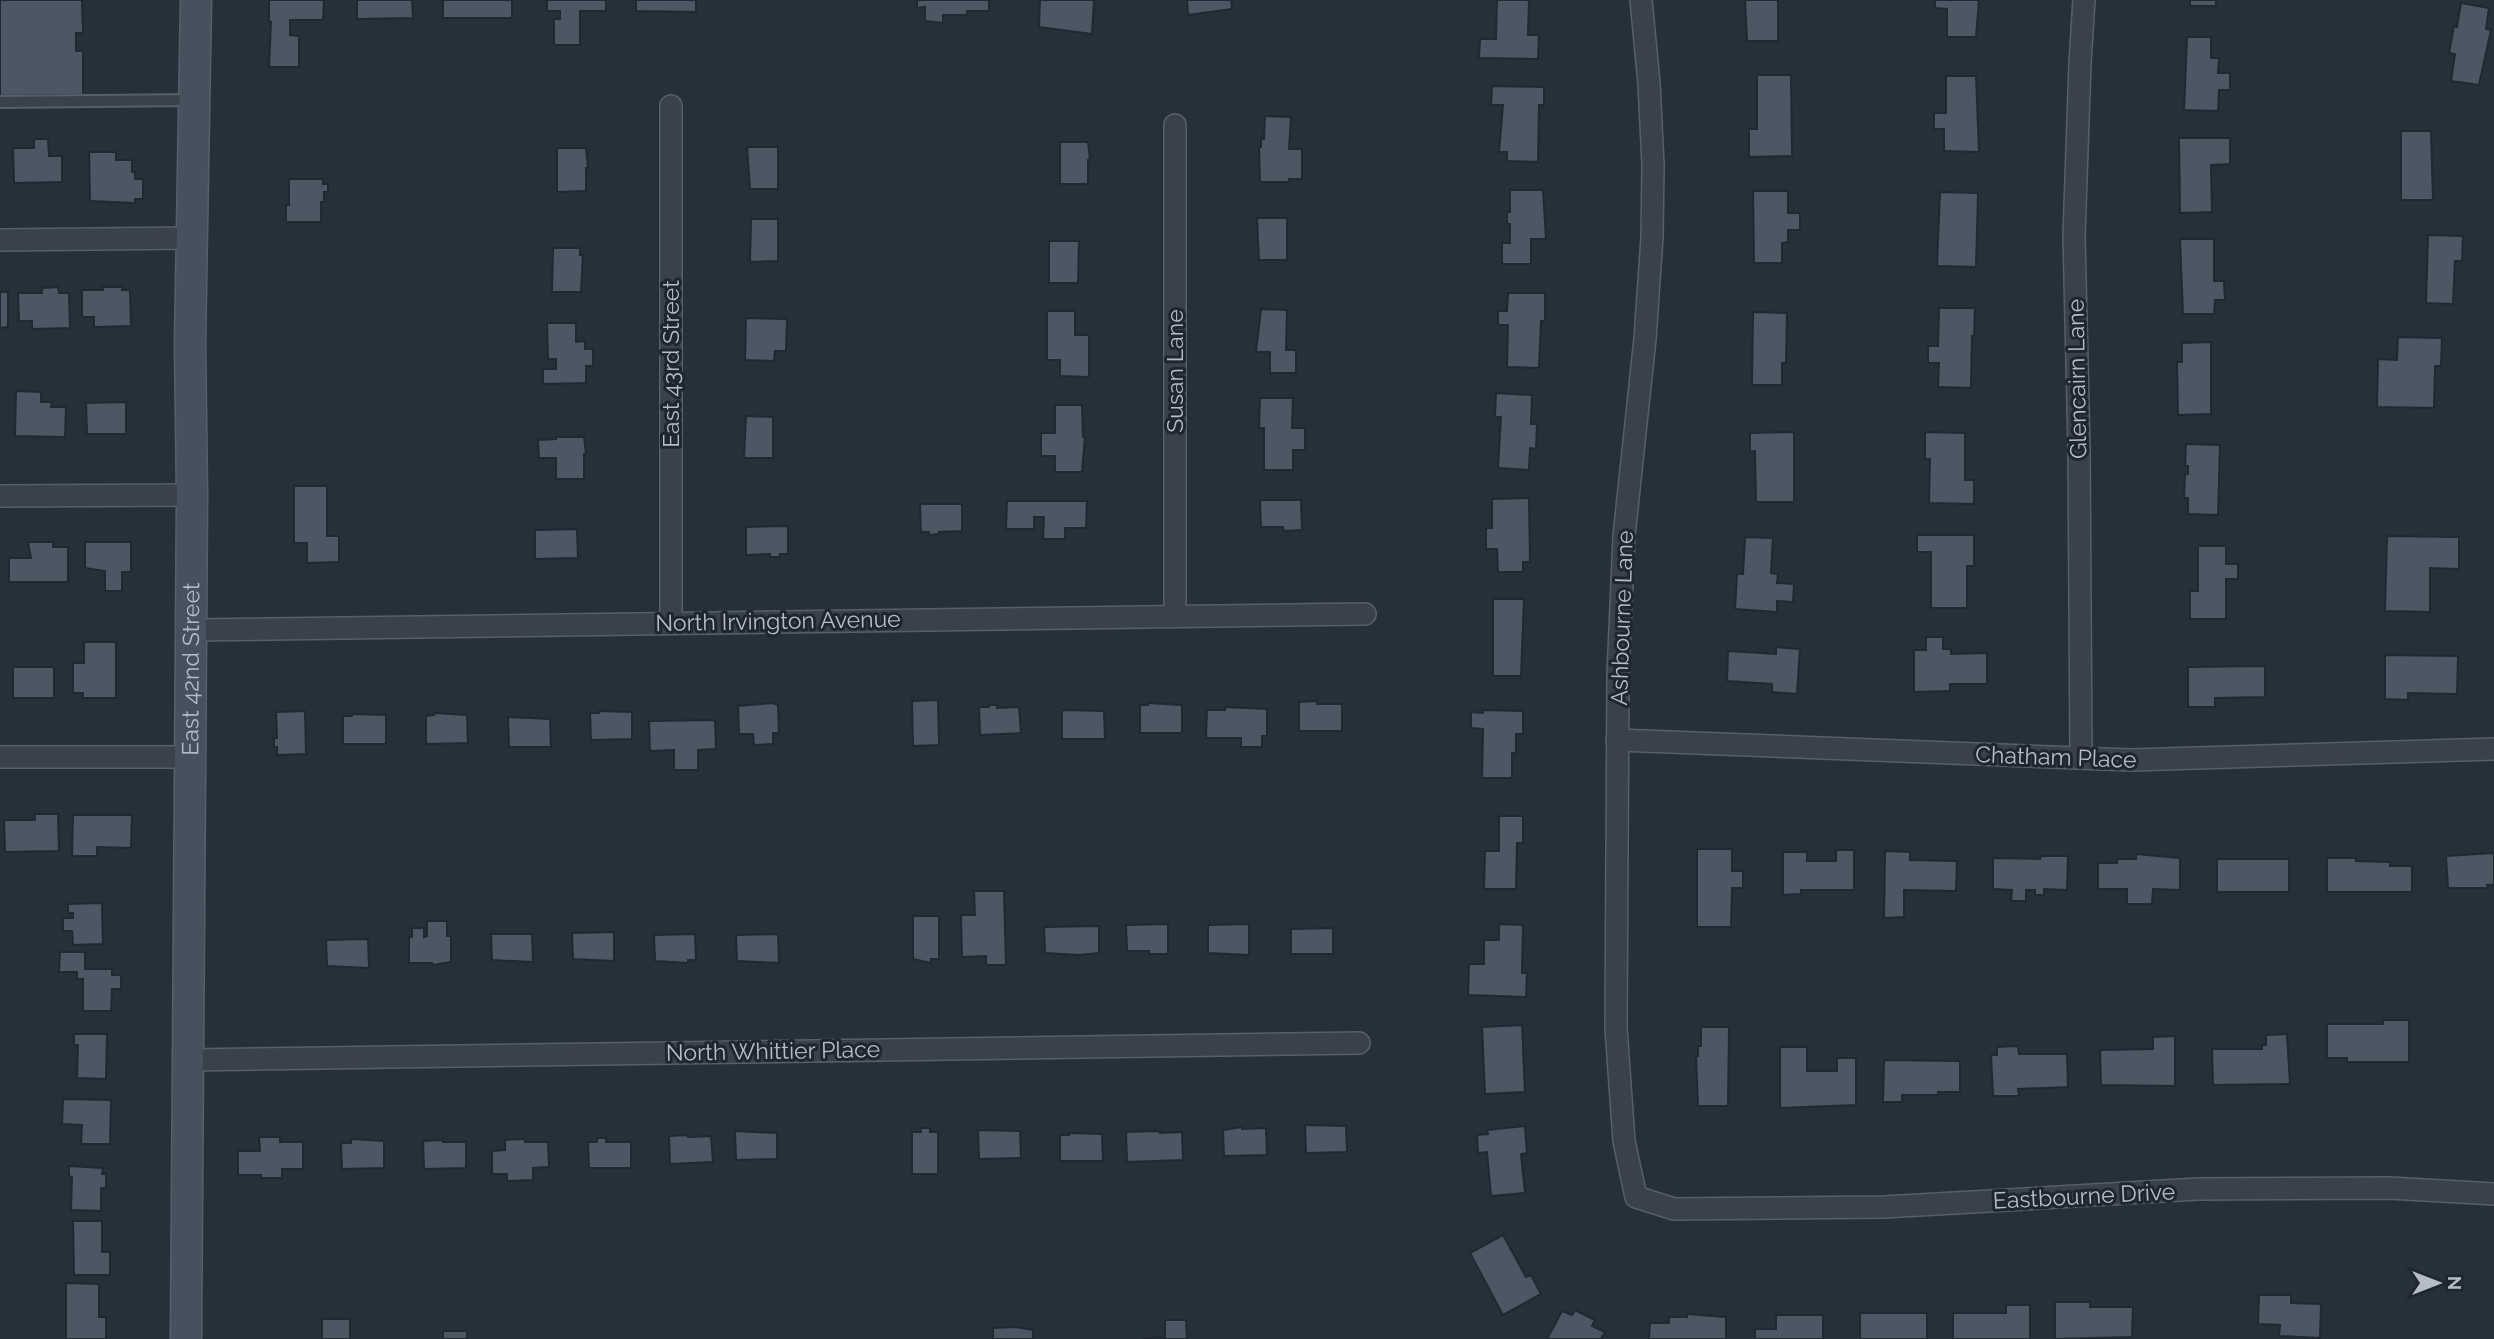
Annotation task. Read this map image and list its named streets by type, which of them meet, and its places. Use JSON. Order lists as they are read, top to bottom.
{
  "streets": {
    "street": [
      "East 43rd Street",
      "Susan Lane",
      "Glencairn Lane",
      "Ashbourne Lane",
      "North Irvington Avenue",
      "East 42nd Street",
      "Chatham Place",
      "North Whittier Place",
      "Eastbourne Drive"
    ]
  },
  "crossings": [
    ["East 43rd Street", "North Irvington Avenue"],
    ["Susan Lane", "North Irvington Avenue"],
    ["Glencairn Lane", "Chatham Place"],
    ["Ashbourne Lane", "Chatham Place"],
    ["Ashbourne Lane", "Eastbourne Drive"],
    ["North Irvington Avenue", "East 42nd Street"],
    ["East 42nd Street", "North Whittier Place"]
  ],
  "north": "right"
}
